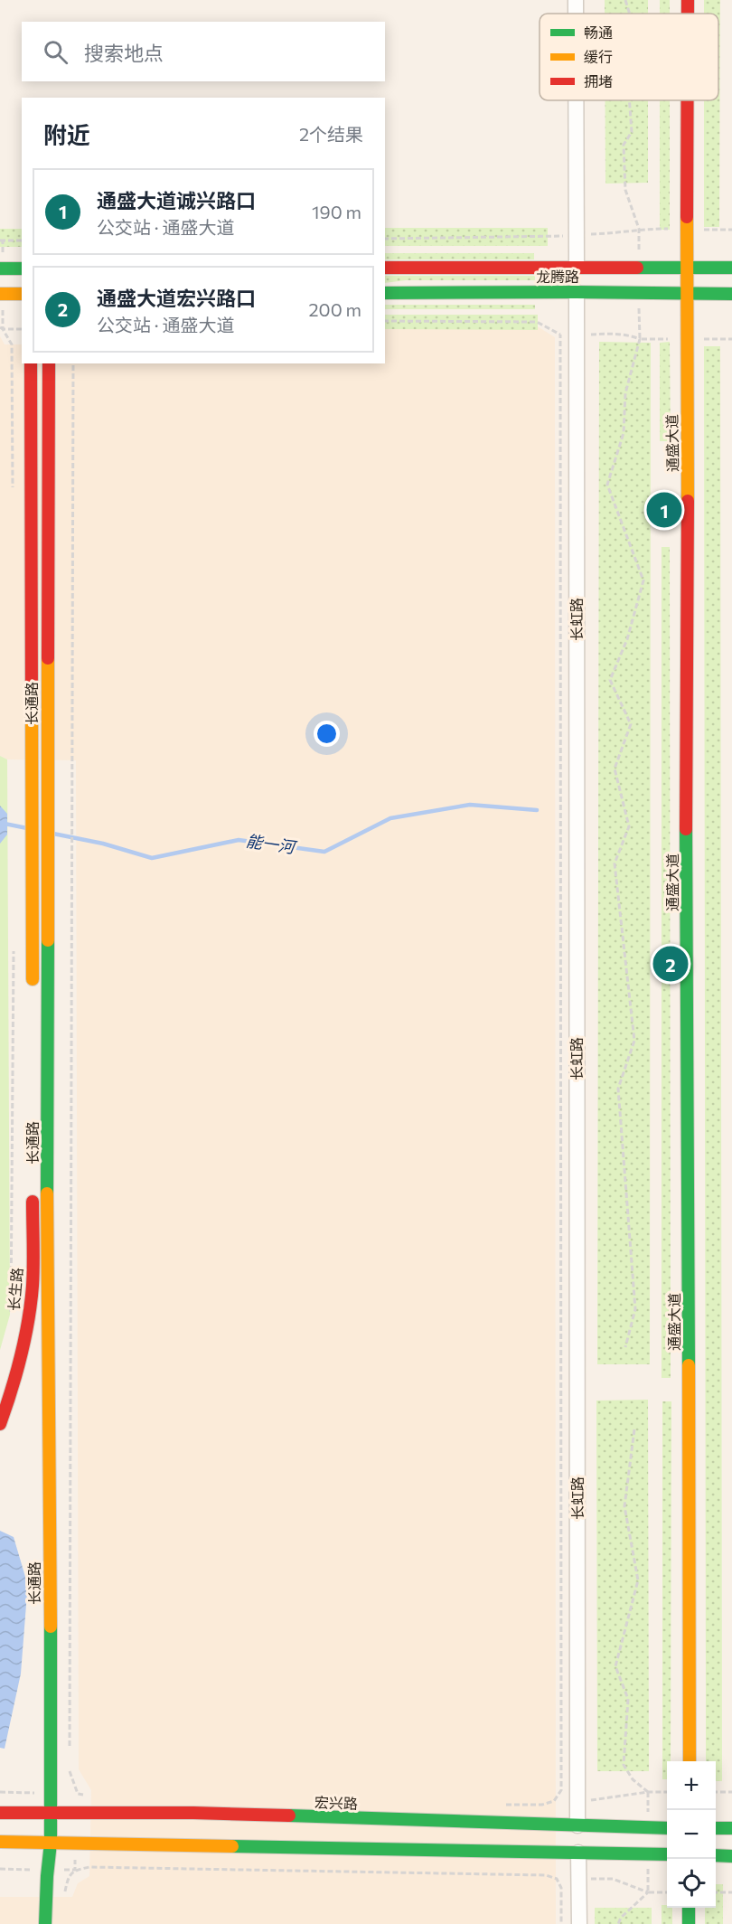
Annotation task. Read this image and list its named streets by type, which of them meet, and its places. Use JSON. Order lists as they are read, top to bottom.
{
  "streets": {
    "main road": [
      "龙腾路",
      "通盛大道",
      "长通路",
      "长生路",
      "宏兴路"
    ],
    "street": ["长虹路"]
  },
  "crossings": [
    ["龙腾路", "通盛大道"],
    ["龙腾路", "长虹路"],
    ["长虹路", "宏兴路"],
    ["长通路", "长生路"],
    ["长通路", "宏兴路"]
  ],
  "water": ["能一河"],
  "legend": ["畅通", "缓行", "拥堵"],
  "page": {
    "search": "搜索地点",
    "heading": ["附近", "2个结果"],
    "list": [
      {
        "mark": "1",
        "name": "通盛大道诚兴路口",
        "note": "公交站 · 通盛大道",
        "value": "190 m"
      },
      {
        "mark": "2",
        "name": "通盛大道宏兴路口",
        "note": "公交站 · 通盛大道",
        "value": "200 m"
      }
    ],
    "pins": ["1", "2"],
    "map_buttons": ["+", "−"]
  }
}
